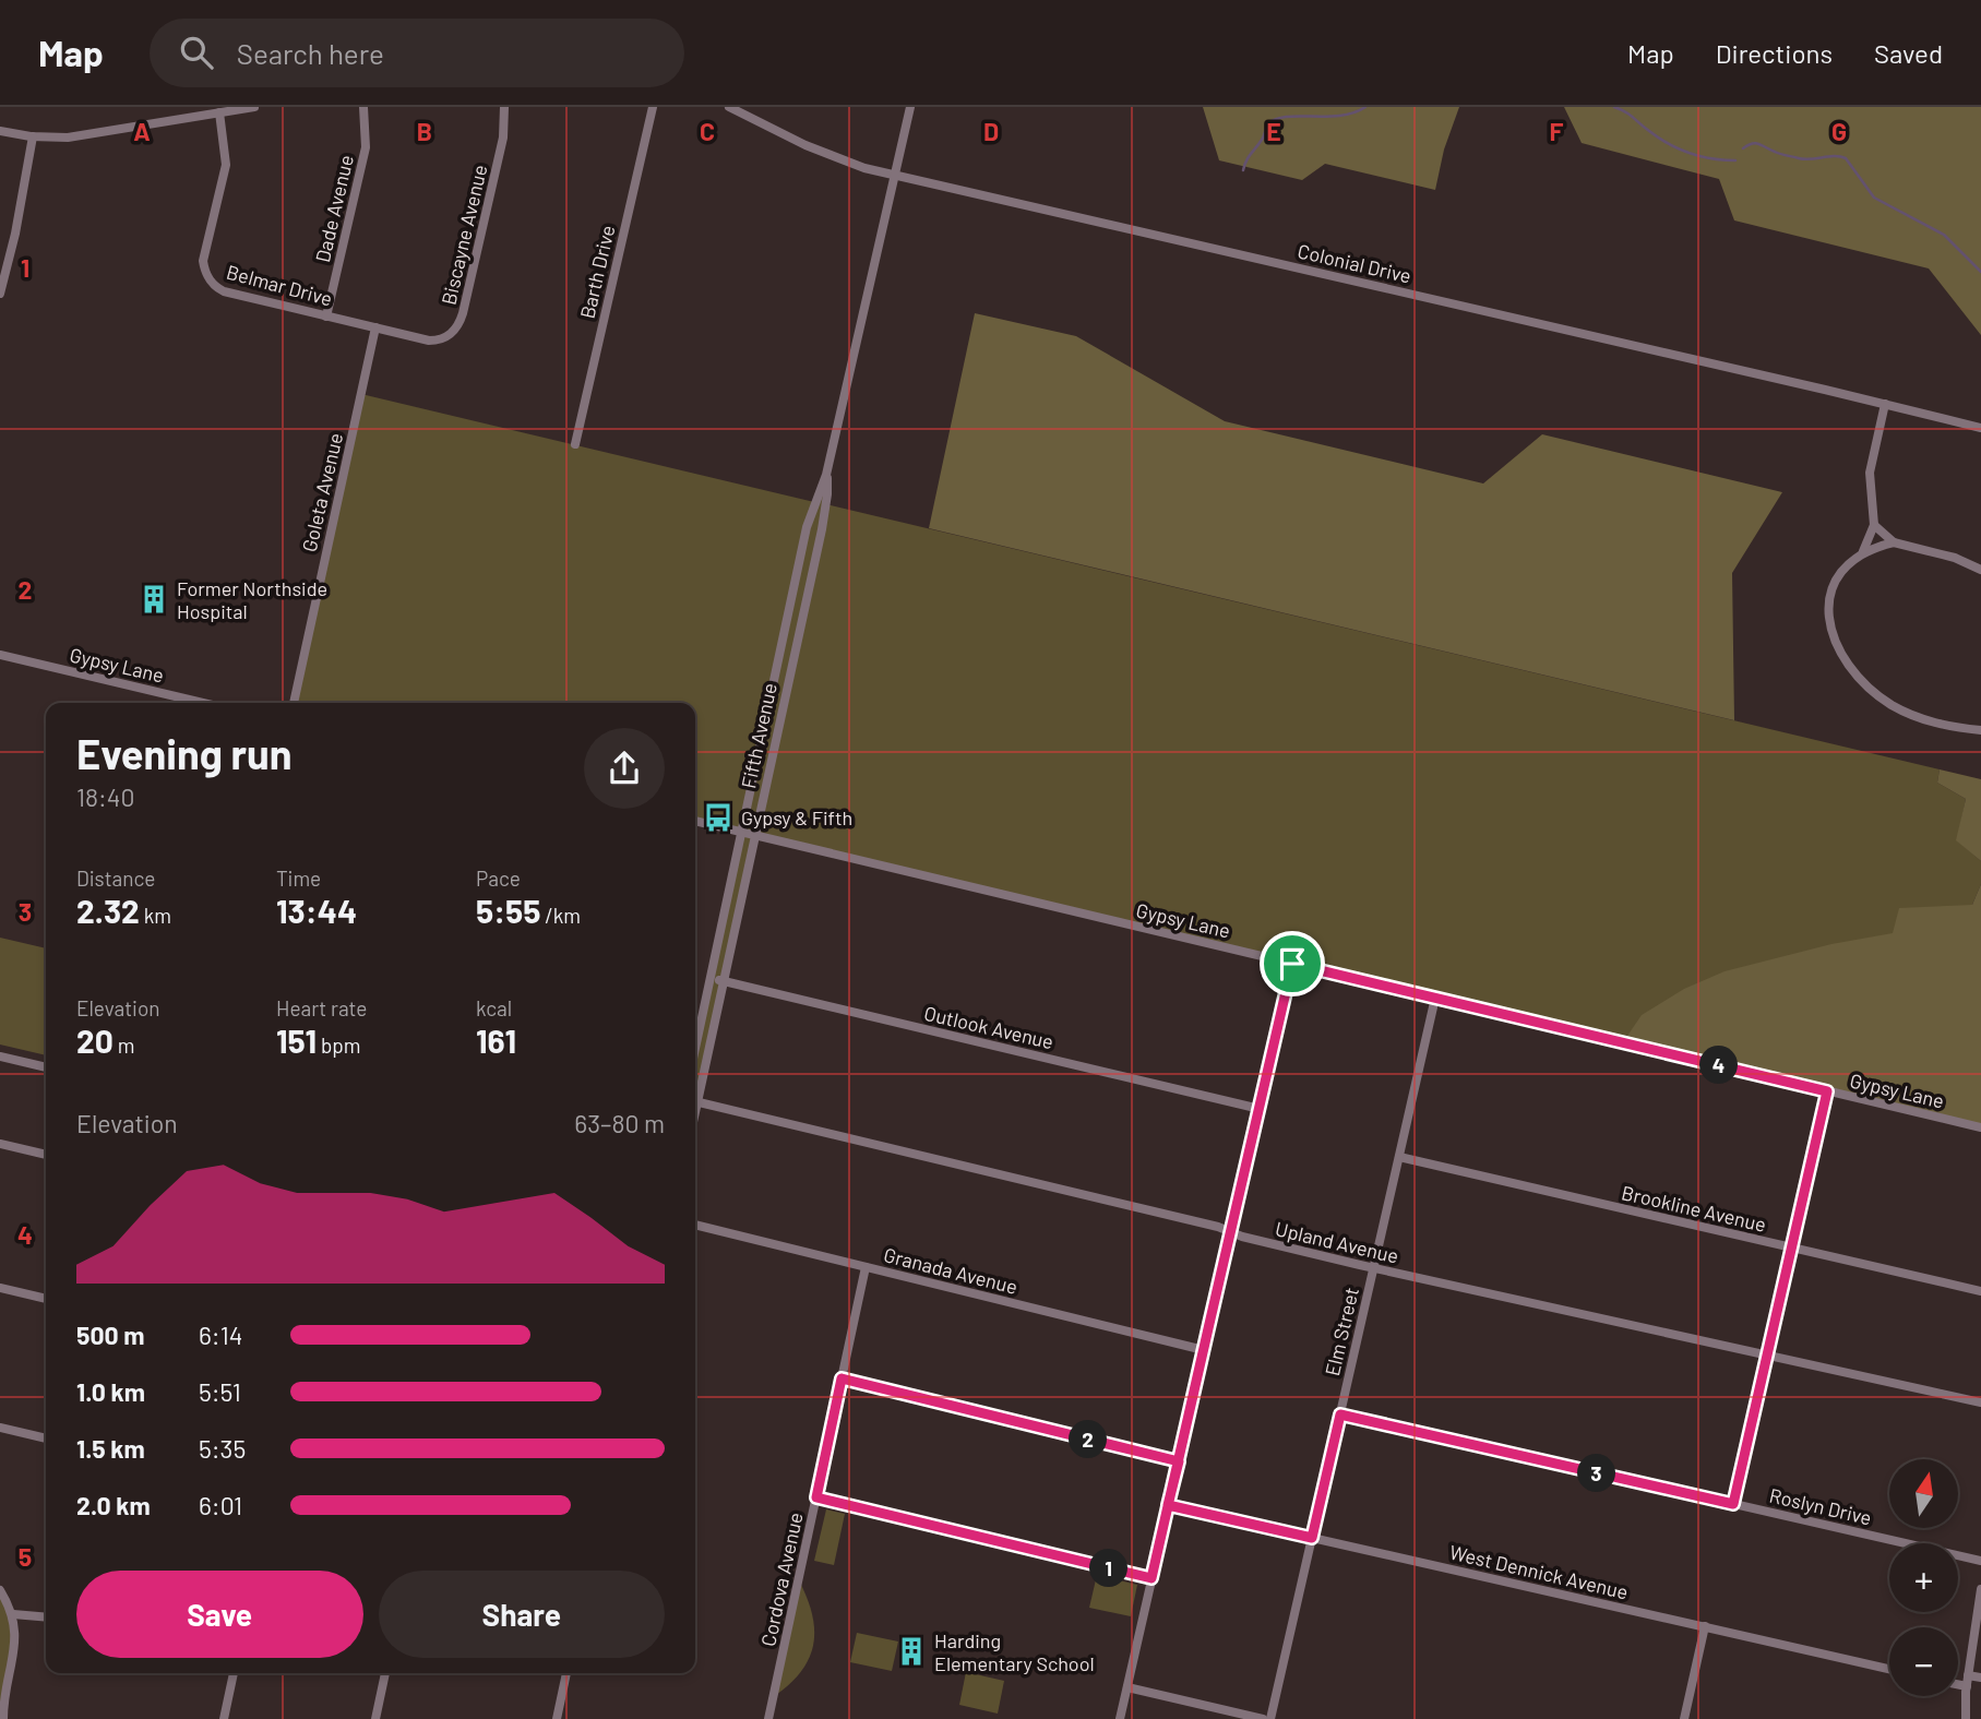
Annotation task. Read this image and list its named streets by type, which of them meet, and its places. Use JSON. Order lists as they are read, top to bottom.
{
  "streets": {
    "street": [
      "Dade Avenue",
      "Biscayne Avenue",
      "Colonial Drive",
      "Barth Drive",
      "Belmar Drive",
      "Goleta Avenue",
      "Gypsy Lane",
      "Fifth Avenue",
      "Outlook Avenue",
      "Brookline Avenue",
      "Upland Avenue",
      "Granada Avenue",
      "Elm Street",
      "Roslyn Drive",
      "West Dennick Avenue",
      "Cordova Avenue"
    ]
  },
  "crossings": [
    ["Dade Avenue", "Belmar Drive"],
    ["Biscayne Avenue", "Belmar Drive"],
    ["Biscayne Avenue", "Goleta Avenue"],
    ["Colonial Drive", "Fifth Avenue"],
    ["Belmar Drive", "Goleta Avenue"],
    ["Gypsy Lane", "Fifth Avenue"],
    ["Gypsy Lane", "Elm Street"],
    ["Fifth Avenue", "Outlook Avenue"],
    ["Brookline Avenue", "Elm Street"],
    ["Upland Avenue", "Elm Street"],
    ["Granada Avenue", "Cordova Avenue"],
    ["Elm Street", "Roslyn Drive"],
    ["Elm Street", "West Dennick Avenue"]
  ],
  "places": {
    "building": ["Former Northside Hospital", "Harding Elementary School"],
    "bus stop": ["Gypsy & Fifth"]
  },
  "north": "top",
  "page": {
    "header": "Map",
    "search": "Search here",
    "nav": ["Map", "Directions", "Saved"],
    "heading": ["Evening run", "18:40"],
    "stats": [
      ["Distance", "2.32 km"],
      ["Time", "13:44"],
      ["Pace", "5:55 /km"],
      ["Elevation", "20 m"],
      ["Heart rate", "151 bpm"],
      ["kcal", "161"]
    ],
    "pins": [
      "4",
      "2",
      "3",
      "1"
    ],
    "chart": ["Elevation", "63–80 m"],
    "list": [
      {
        "name": "500 m",
        "note": "6:14"
      },
      {
        "name": "1.0 km",
        "note": "5:51"
      },
      {
        "name": "1.5 km",
        "note": "5:35"
      },
      {
        "name": "2.0 km",
        "note": "6:01"
      }
    ],
    "map_buttons": ["+", "−"],
    "buttons": ["Save", "Share"]
  },
  "grid": {
    "columns": [
      "A",
      "B",
      "C",
      "D",
      "E",
      "F",
      "G"
    ],
    "rows": [
      "1",
      "2",
      "3",
      "4",
      "5"
    ]
  }
}
